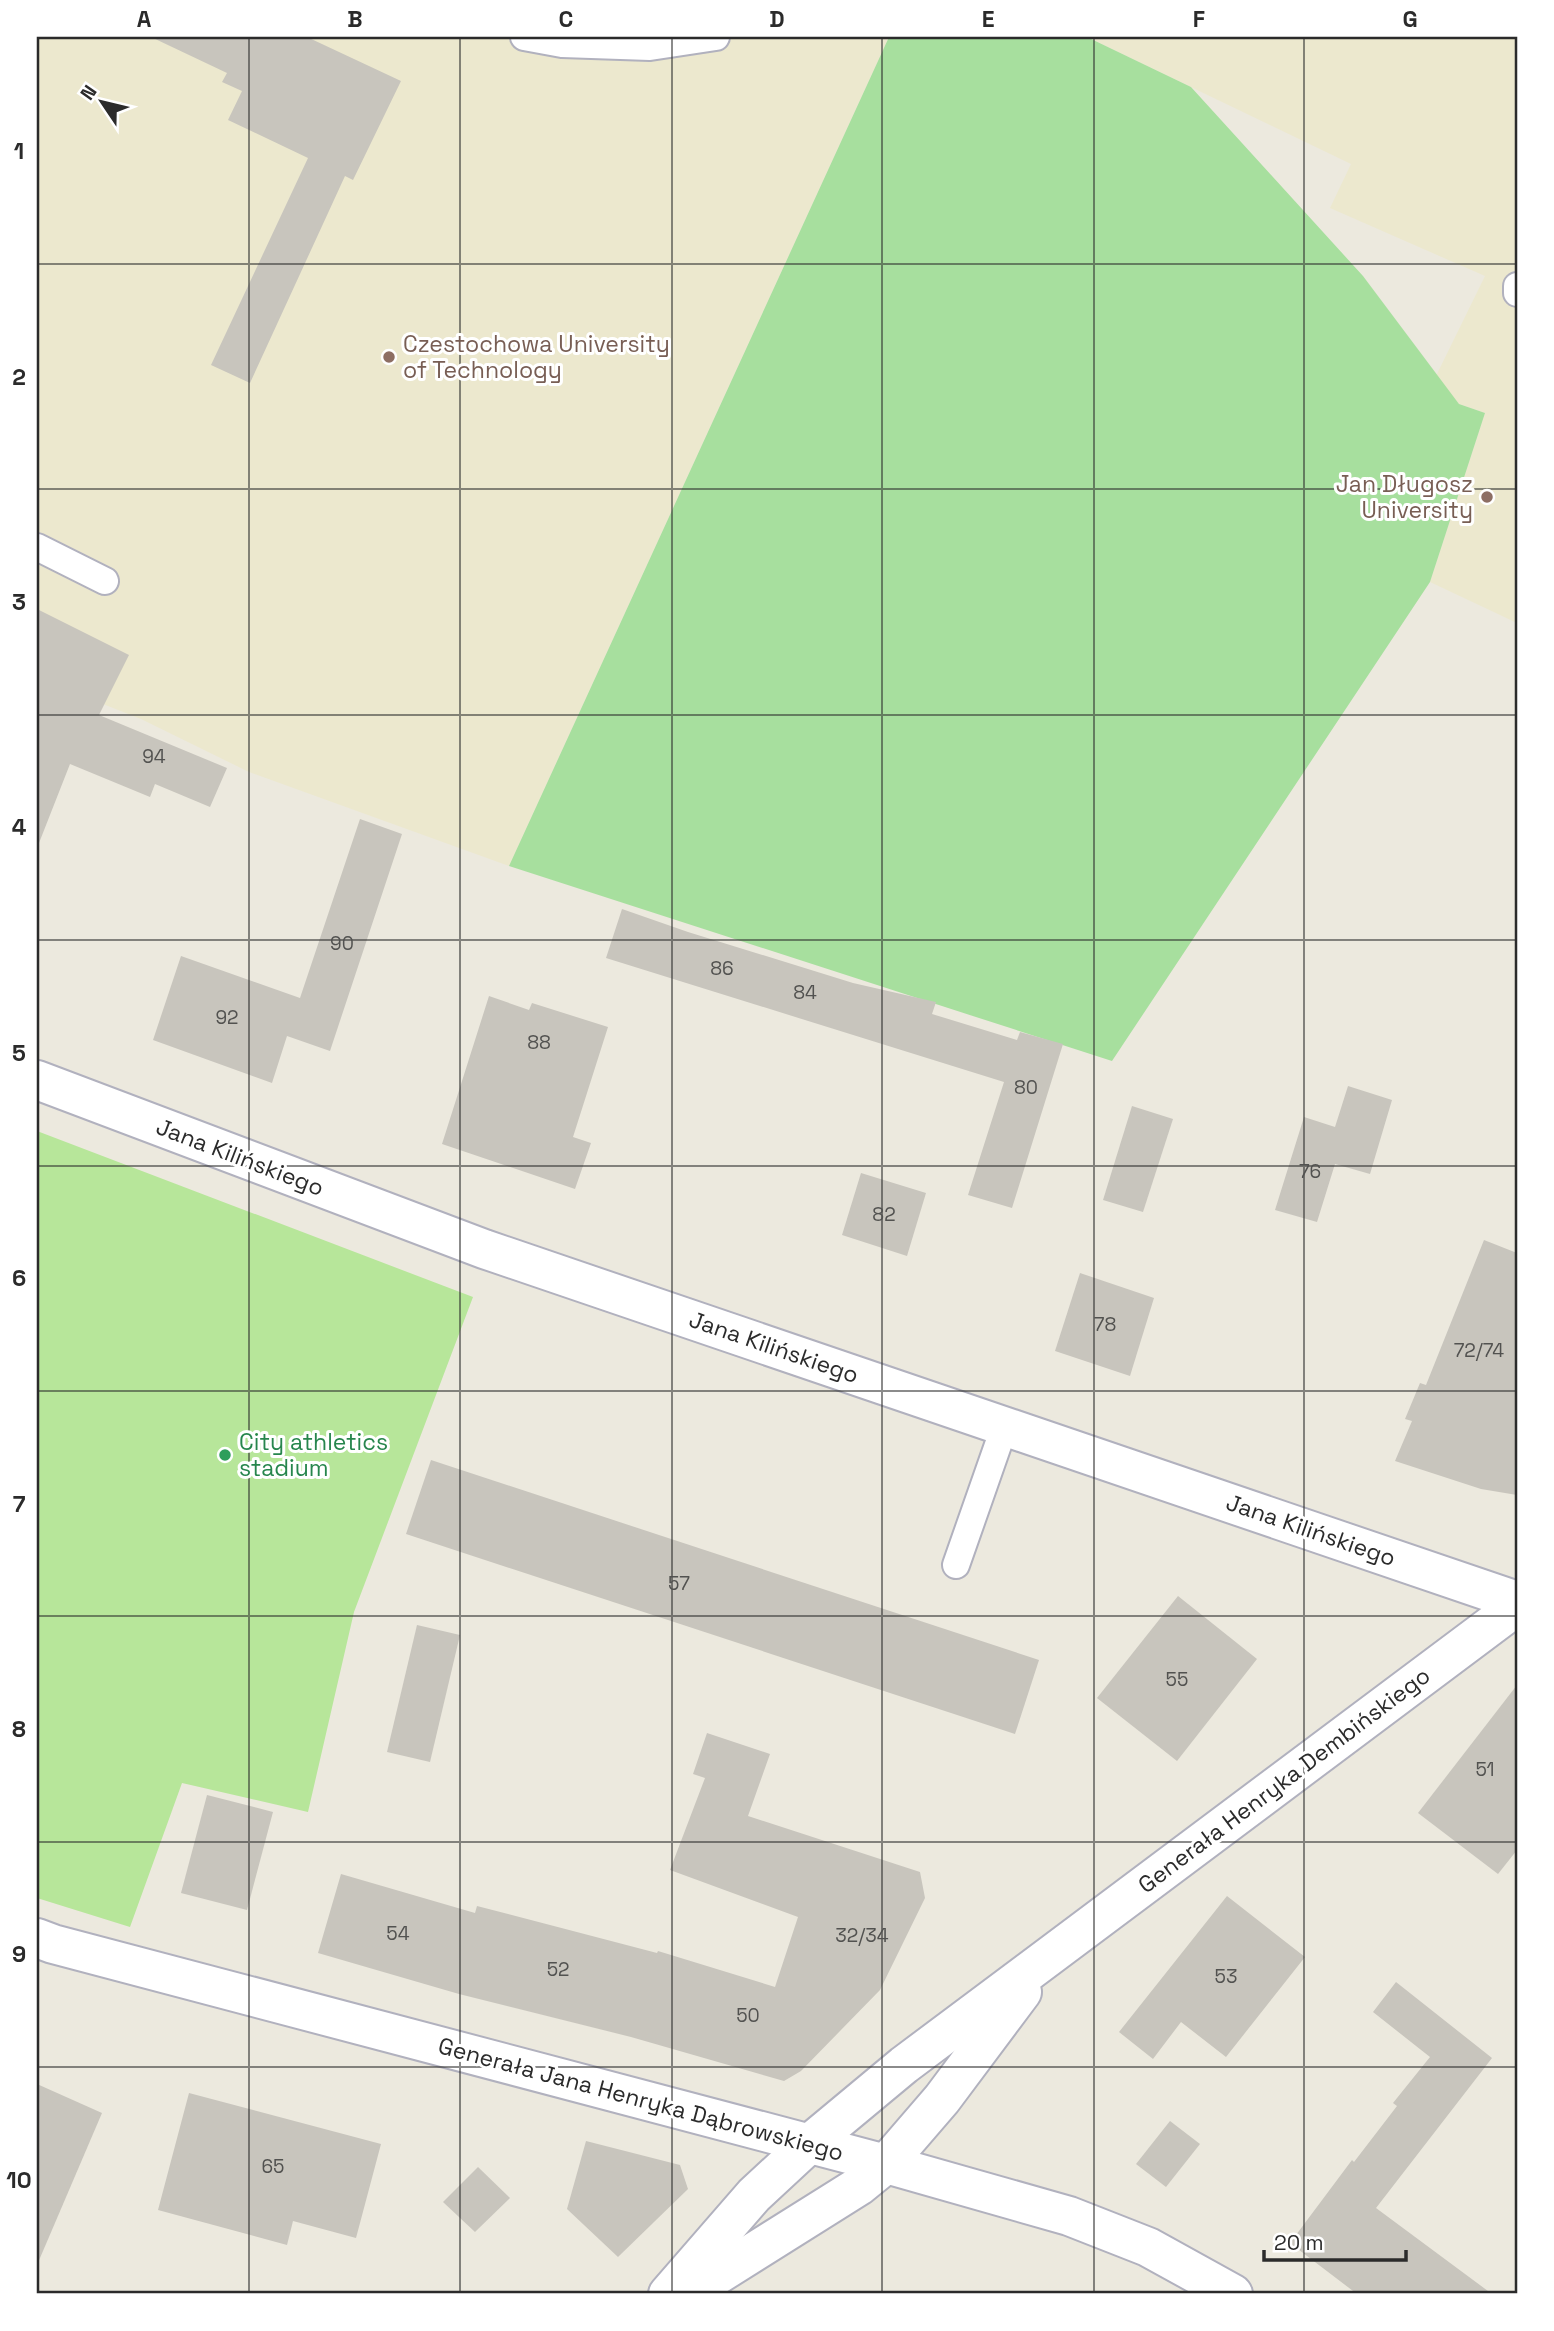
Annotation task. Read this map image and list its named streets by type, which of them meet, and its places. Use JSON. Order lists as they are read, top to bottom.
{
  "streets": {
    "street": ["Jana Kilińskiego", "Generała Henryka Dembińskiego", "Generała Jana Henryka Dąbrowskiego"]
  },
  "crossings": [
    ["Generała Henryka Dembińskiego", "Generała Jana Henryka Dąbrowskiego"]
  ],
  "places": ["Czestochowa University of Technology", "Jan Długosz University", "City athletics stadium"],
  "house_numbers": [
    "94",
    "90",
    "86",
    "84",
    "92",
    "88",
    "80",
    "76",
    "82",
    "78",
    "72/74",
    "57",
    "55",
    "51",
    "54",
    "32/34",
    "52",
    "53",
    "50",
    "65"
  ],
  "scale_bar": "20 m",
  "north": "top left",
  "grid": {
    "columns": [
      "A",
      "B",
      "C",
      "D",
      "E",
      "F",
      "G"
    ],
    "rows": [
      "1",
      "2",
      "3",
      "4",
      "5",
      "6",
      "7",
      "8",
      "9",
      "10"
    ]
  }
}
